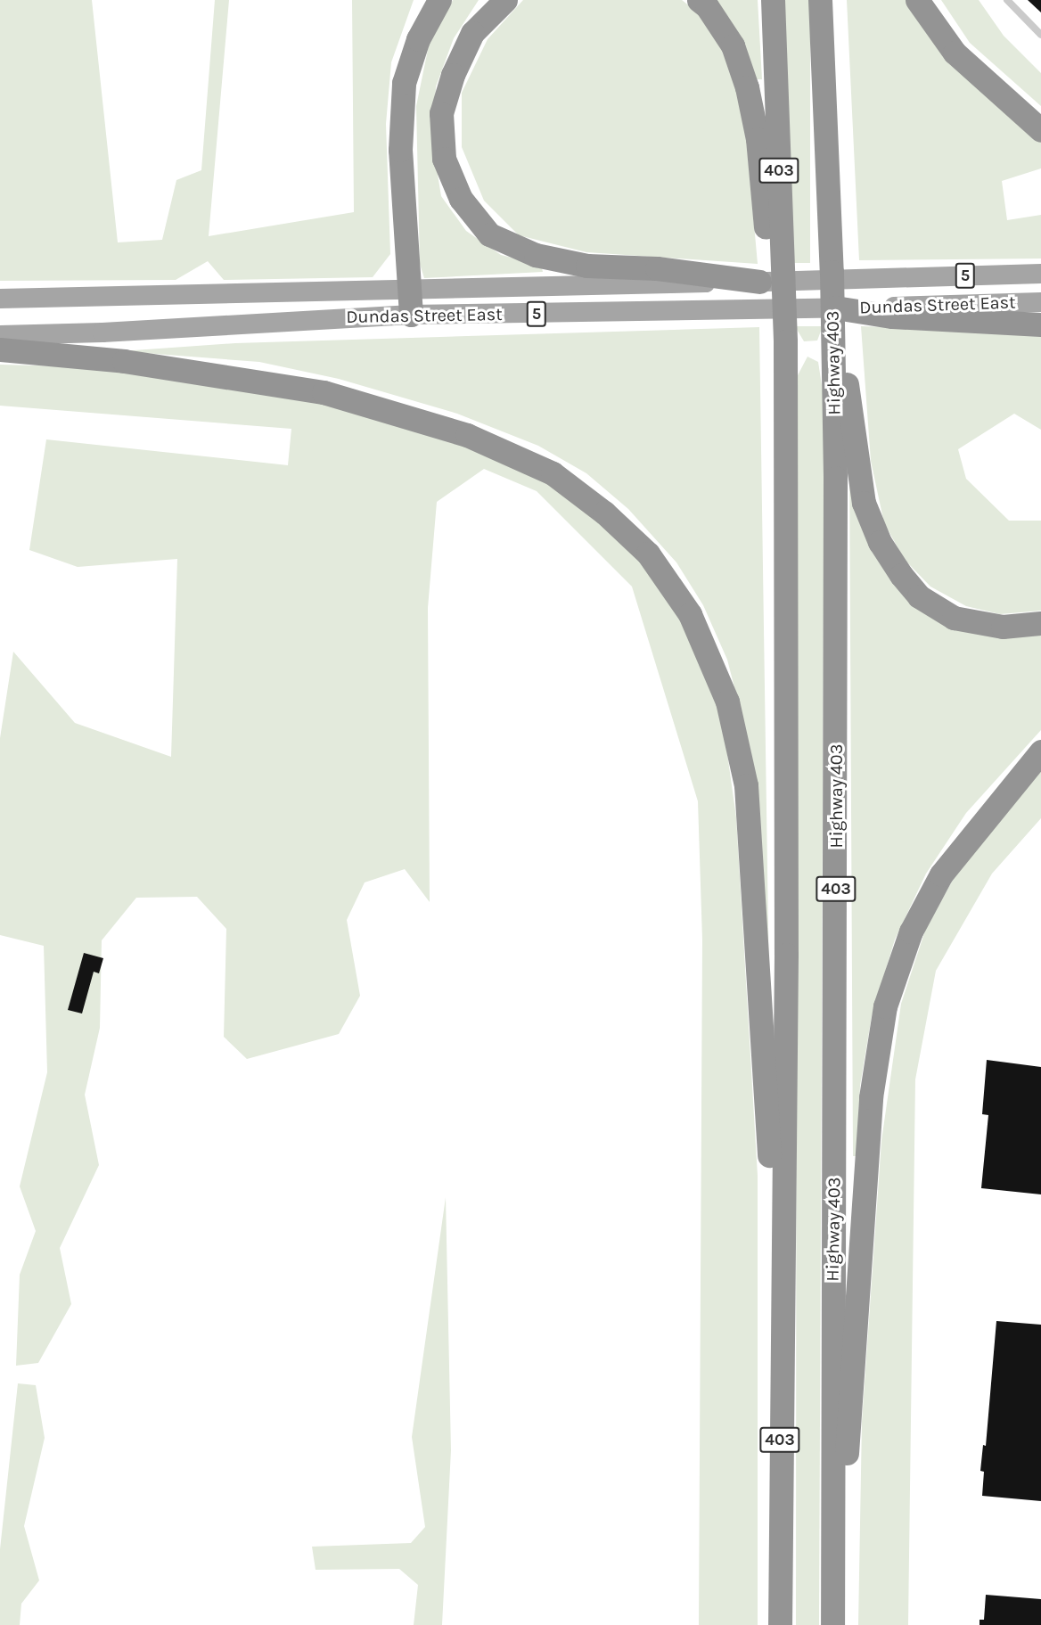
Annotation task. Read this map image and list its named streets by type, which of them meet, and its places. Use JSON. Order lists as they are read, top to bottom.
{
  "streets": {
    "highway": ["403", "Highway 403"],
    "main road": ["5", "Dundas Street East"]
  }
}
